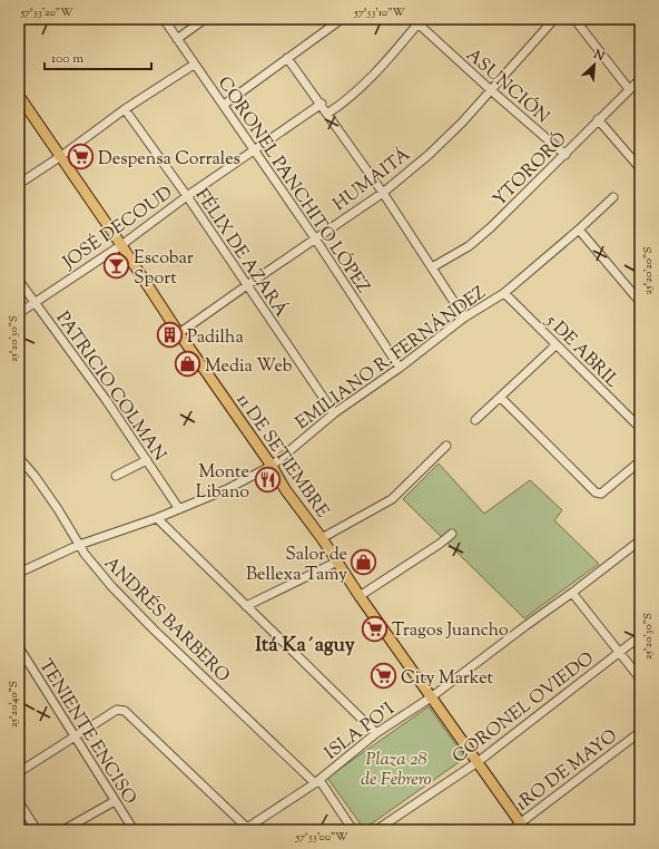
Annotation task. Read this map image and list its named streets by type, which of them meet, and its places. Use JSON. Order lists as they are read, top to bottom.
{
  "streets": {
    "main road": ["11 DE SETIEMBRE"],
    "street": [
      "ASUNCIÓN",
      "YTORORÓ",
      "HUMAITÁ",
      "CORONEL PANCHITO LÓPEZ",
      "JOSÉ DECOUD",
      "FÉLIX DE AZARÁ",
      "5 DE ABRIL",
      "EMILIANO R. FERNÁNDEZ",
      "PATRICIO COLMAN",
      "ANDRÉS BARBERO",
      "CORONEL OVIEDO",
      "ISLA PO'I",
      "TENIENTE ENCISO",
      "1RO DE MAYO"
    ]
  },
  "crossings": [
    ["ASUNCIÓN", "YTORORÓ"],
    ["ASUNCIÓN", "HUMAITÁ"],
    ["HUMAITÁ", "CORONEL PANCHITO LÓPEZ"],
    ["HUMAITÁ", "FÉLIX DE AZARÁ"],
    ["HUMAITÁ", "11 DE SETIEMBRE"],
    ["CORONEL PANCHITO LÓPEZ", "JOSÉ DECOUD"],
    ["CORONEL PANCHITO LÓPEZ", "EMILIANO R. FERNÁNDEZ"],
    ["JOSÉ DECOUD", "FÉLIX DE AZARÁ"],
    ["JOSÉ DECOUD", "PATRICIO COLMAN"],
    ["JOSÉ DECOUD", "11 DE SETIEMBRE"],
    ["FÉLIX DE AZARÁ", "EMILIANO R. FERNÁNDEZ"],
    ["5 DE ABRIL", "EMILIANO R. FERNÁNDEZ"],
    ["EMILIANO R. FERNÁNDEZ", "PATRICIO COLMAN"],
    ["EMILIANO R. FERNÁNDEZ", "11 DE SETIEMBRE"],
    ["EMILIANO R. FERNÁNDEZ", "ANDRÉS BARBERO"],
    ["11 DE SETIEMBRE", "CORONEL OVIEDO"],
    ["11 DE SETIEMBRE", "ISLA PO'I"],
    ["11 DE SETIEMBRE", "1RO DE MAYO"],
    ["ANDRÉS BARBERO", "ISLA PO'I"]
  ],
  "districts": ["Itá Ka´aguy"],
  "parks": ["Plaza 28 de Febrero"],
  "places": {
    "supermarket": ["Despensa Corrales", "Tragos Juancho", "City Market"],
    "bar": ["Escobar Sport"],
    "building": ["Padilha"],
    "shop": ["Media Web", "Salor de Bellexa Tamy"],
    "restaurant": ["Monte Libano"]
  },
  "scale_bar": "100 m",
  "north": "top right",
  "coordinates": [
    "57°33'20\"W",
    "57°33'10\"W",
    "25°20'20\"S",
    "25°20'30\"S",
    "25°20'40\"S",
    "57°33'00\"W"
  ]
}
